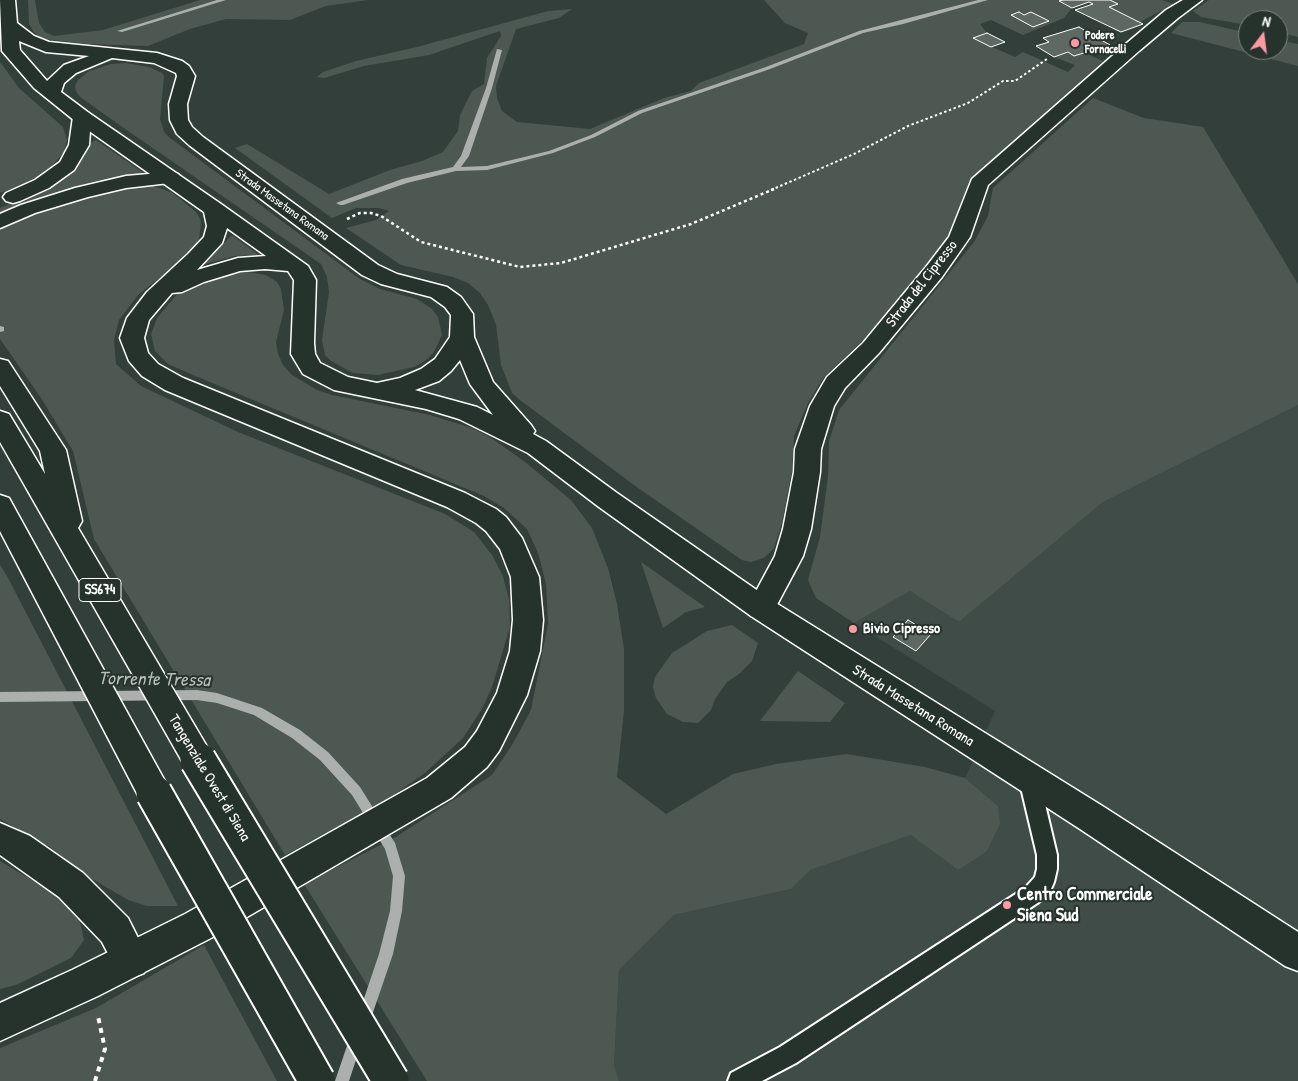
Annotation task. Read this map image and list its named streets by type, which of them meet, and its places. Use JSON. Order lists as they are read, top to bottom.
{
  "streets": {
    "main road": [
      "Strada Massetana Romana",
      "Strada del Cipresso",
      "SS674",
      "Tangenziale Ovest di Siena"
    ]
  },
  "crossings": [
    ["Strada Massetana Romana", "Strada del Cipresso"]
  ],
  "water": ["Torrente Tressa"],
  "places": ["Podere Fornacelli", "Bivio Cipresso", "Centro Commerciale Siena Sud"],
  "north": "top"
}
